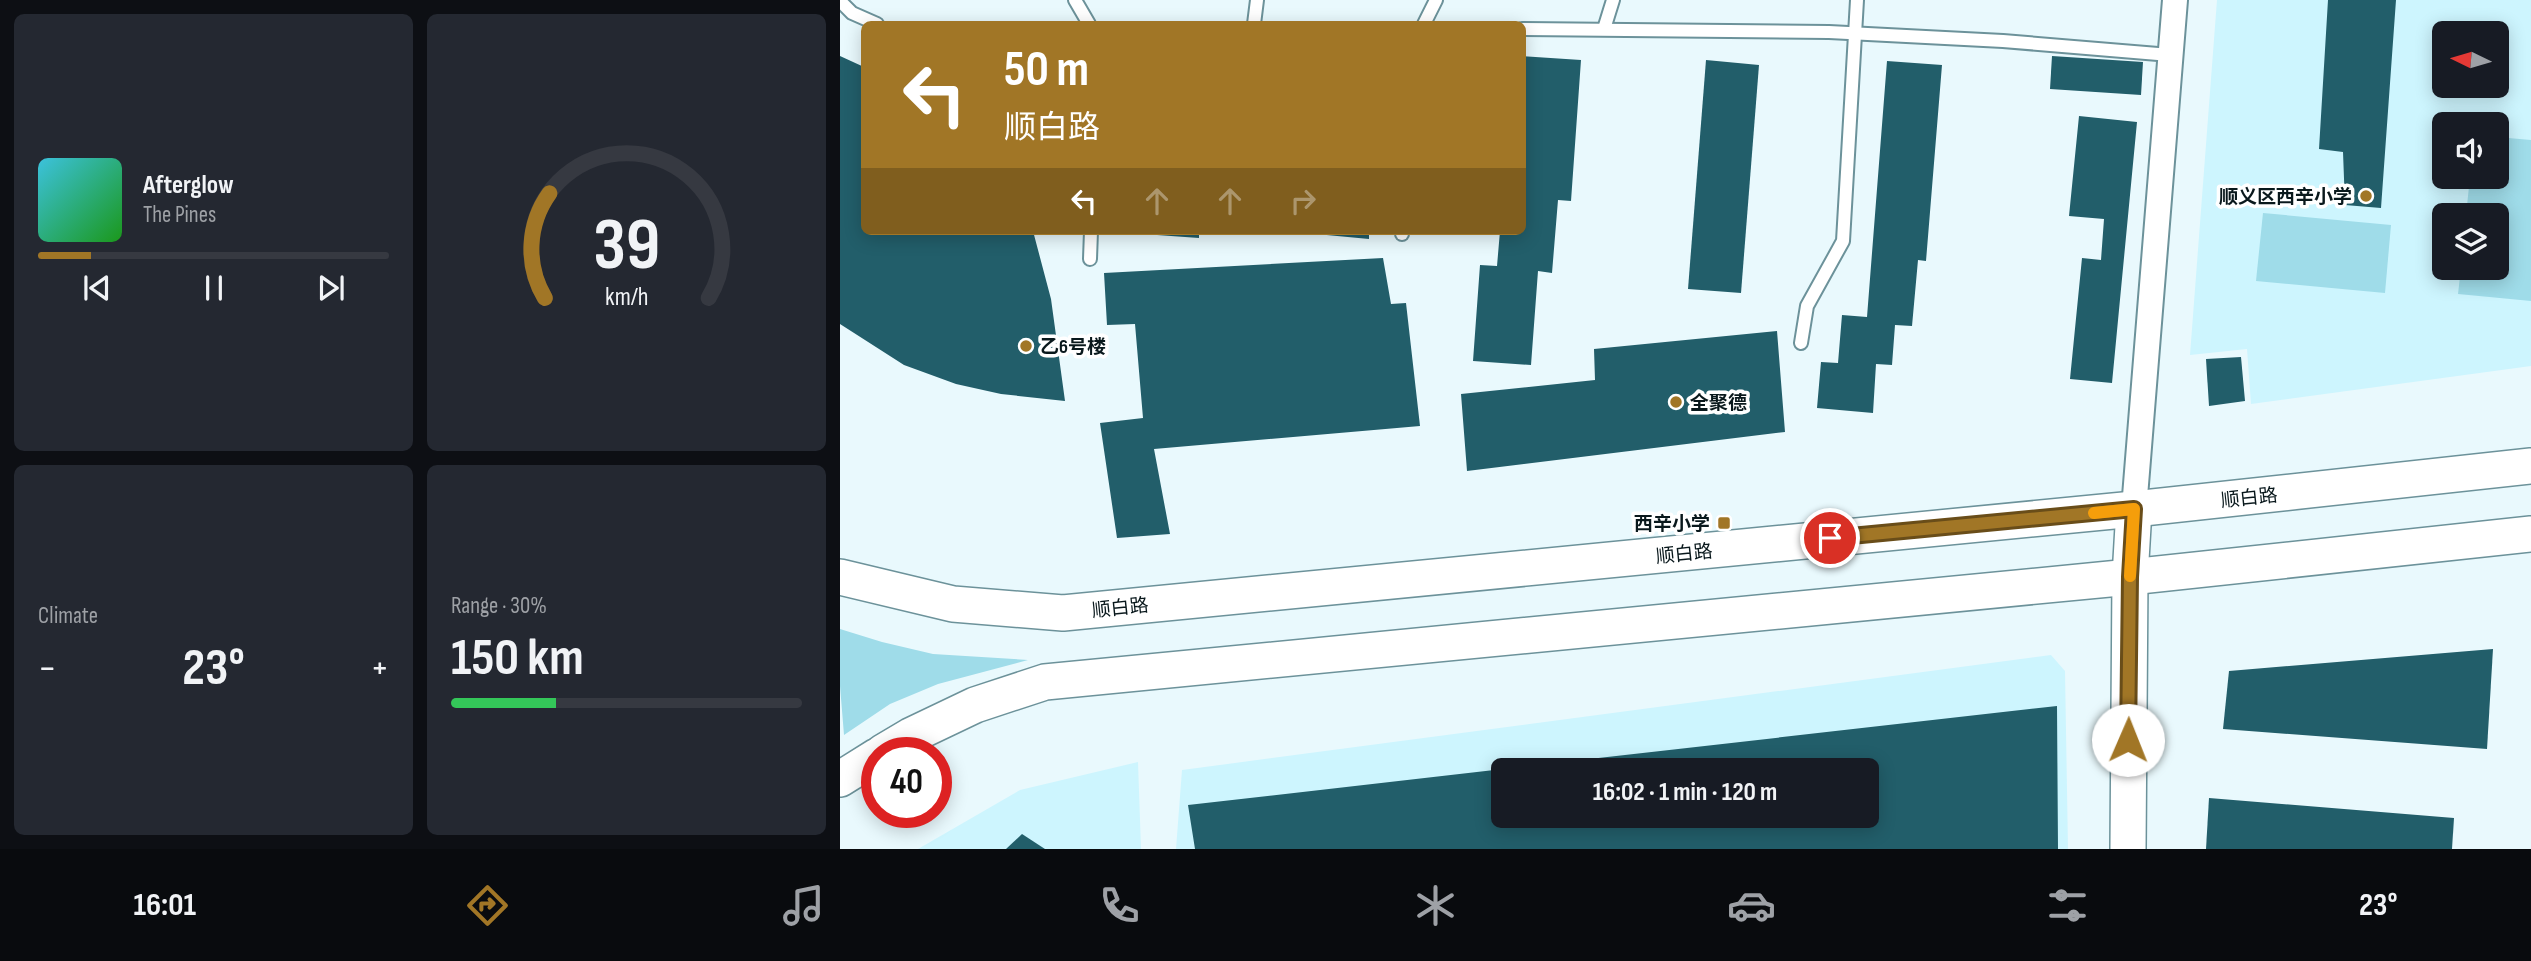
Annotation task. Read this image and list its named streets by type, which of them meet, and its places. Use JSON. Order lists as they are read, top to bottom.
{
  "streets": {
    "main road": ["顺白路"]
  },
  "places": {
    "other": ["顺义区西辛小学", "乙6号楼", "全聚德"],
    "transit": ["西辛小学"]
  },
  "north": "left",
  "page": {
    "turn": ["50 m", "顺白路"],
    "song": ["Afterglow", "The Pines"],
    "tile": [
      "Climate",
      ["Range · 30%", "150 km"]
    ],
    "heat": ["−", "23°", "+"],
    "limit": "40",
    "trip": "16:02 · 1 min · 120 m",
    "tabs": ["16:01", "23°"],
    "gauge": ["39", "km/h"]
  }
}
